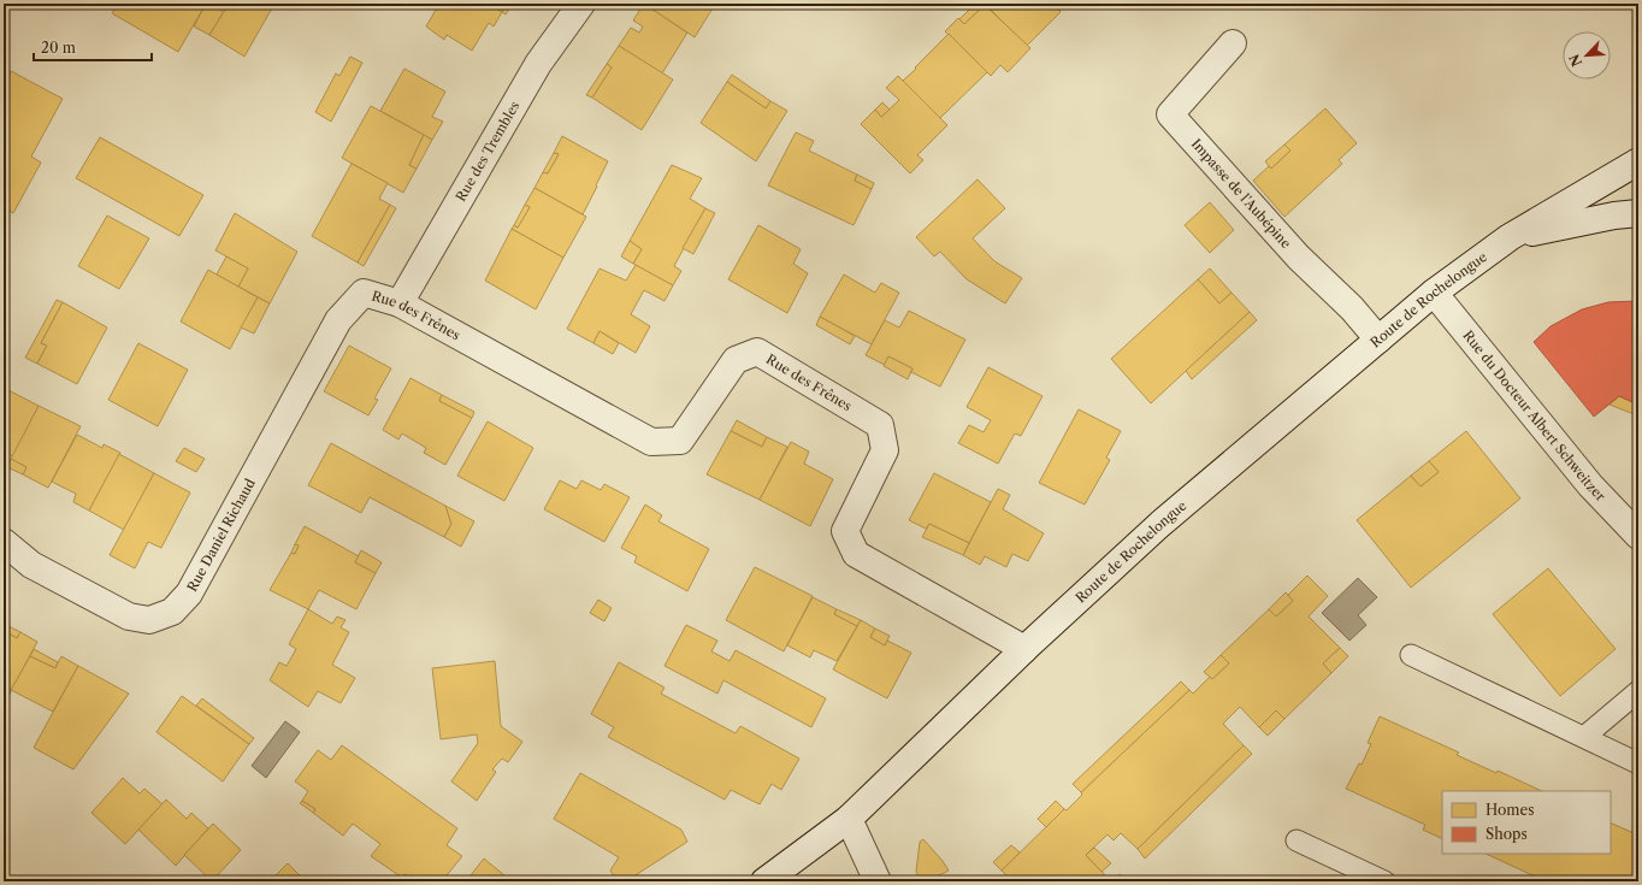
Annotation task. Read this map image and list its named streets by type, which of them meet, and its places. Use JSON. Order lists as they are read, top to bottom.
{
  "streets": {
    "street": [
      "Rue des Trembles",
      "Impasse de l'Aubépine",
      "Route de Rochelongue",
      "Rue des Frênes",
      "Rue du Docteur Albert Schweitzer",
      "Rue Daniel Richaud"
    ]
  },
  "crossings": [
    ["Rue des Trembles", "Rue des Frênes"],
    ["Impasse de l'Aubépine", "Route de Rochelongue"],
    ["Route de Rochelongue", "Rue des Frênes"],
    ["Route de Rochelongue", "Rue du Docteur Albert Schweitzer"],
    ["Rue des Frênes", "Rue Daniel Richaud"]
  ],
  "legend": ["Homes", "Shops"],
  "scale_bar": "20 m",
  "north": "bottom left"
}
